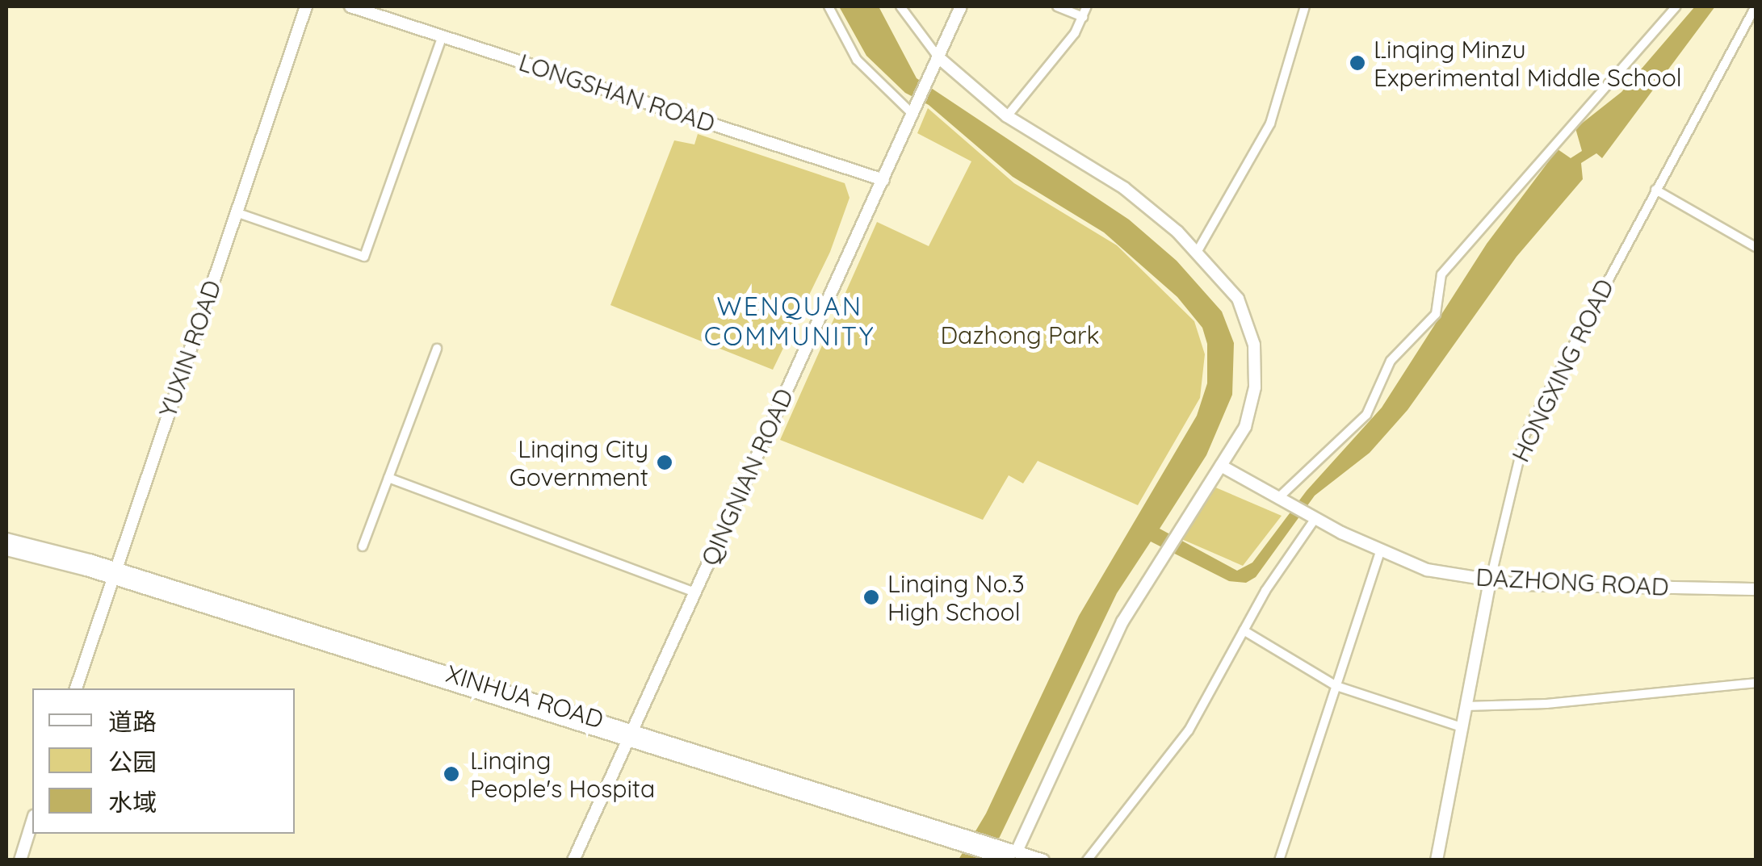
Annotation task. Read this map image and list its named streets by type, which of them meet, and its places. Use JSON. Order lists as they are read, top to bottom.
{
  "streets": {
    "street": [
      "LONGSHAN ROAD",
      "YUXIN ROAD",
      "HONGXING ROAD",
      "QINGNIAN ROAD",
      "DAZHONG ROAD",
      "XINHUA ROAD"
    ]
  },
  "crossings": [
    ["LONGSHAN ROAD", "QINGNIAN ROAD"],
    ["YUXIN ROAD", "XINHUA ROAD"],
    ["HONGXING ROAD", "DAZHONG ROAD"],
    ["QINGNIAN ROAD", "XINHUA ROAD"]
  ],
  "districts": ["WENQUAN COMMUNITY"],
  "parks": ["Dazhong Park"],
  "places": [
    "Linqing Minzu Experimental Middle School",
    "Linqing City Government",
    "Linqing No.3 High School",
    "Linqing People's Hospita"
  ],
  "legend": ["道路", "公园", "水域"]
}
